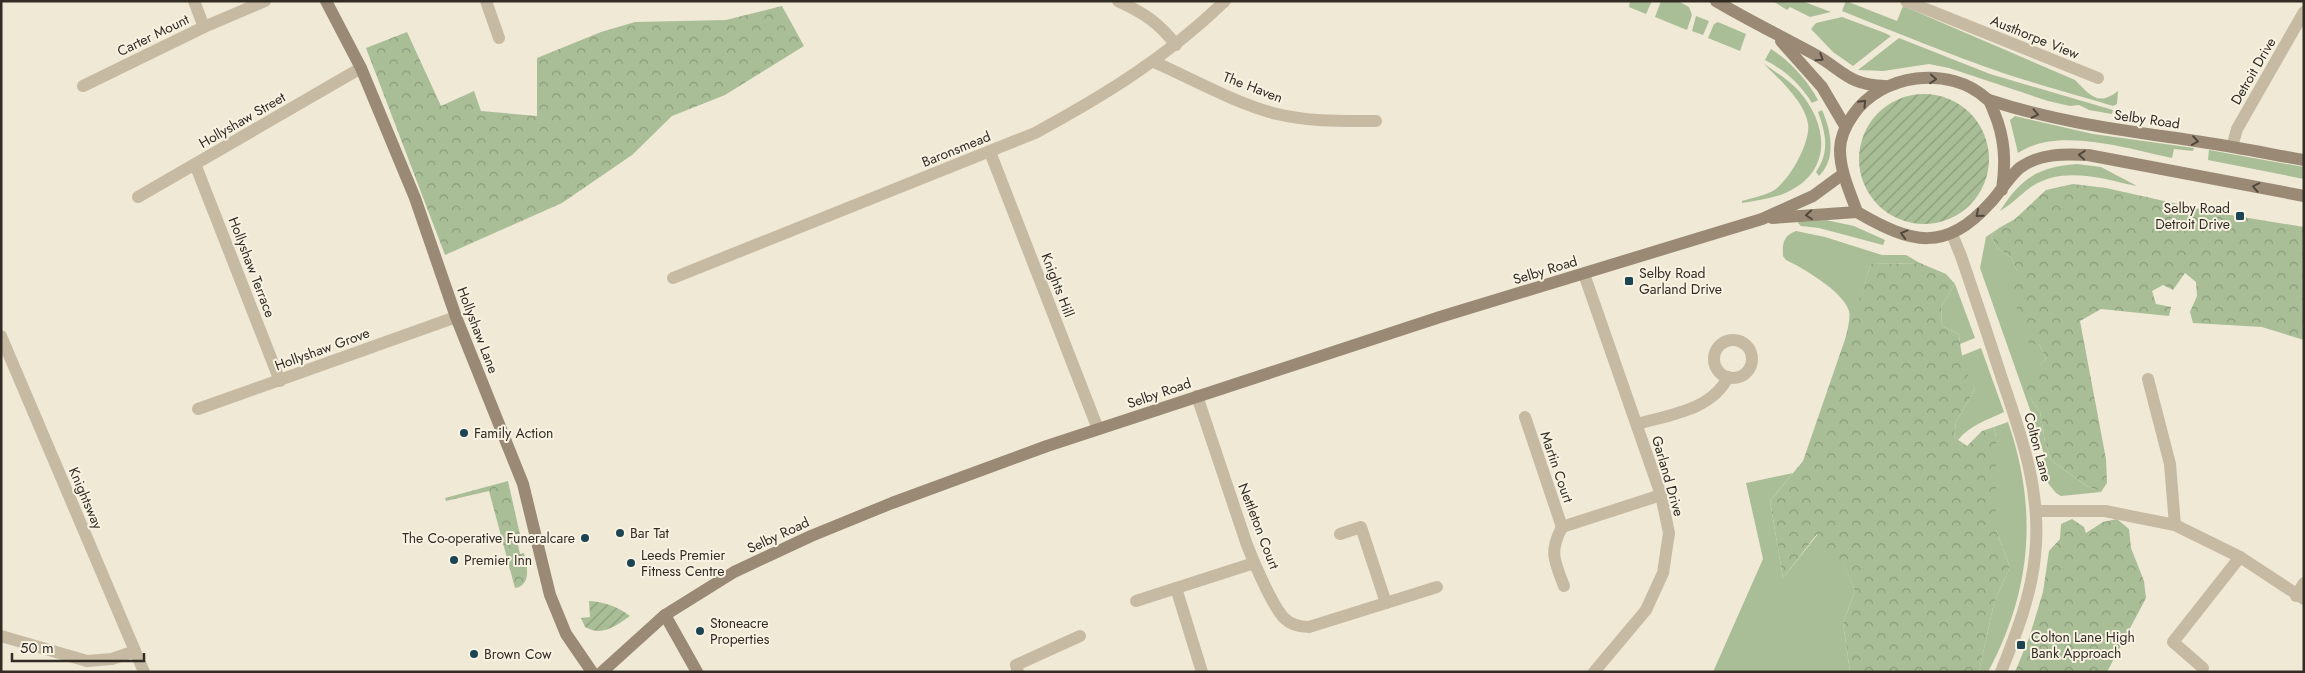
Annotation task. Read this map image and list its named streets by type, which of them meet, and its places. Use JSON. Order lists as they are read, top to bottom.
{
  "streets": {
    "main road": ["Selby Road", "Hollyshaw Lane"],
    "street": [
      "Carter Mount",
      "Austhorpe View",
      "Detroit Drive",
      "The Haven",
      "Hollyshaw Street",
      "Baronsmead",
      "Hollyshaw Terrace",
      "Knights Hill",
      "Hollyshaw Grove",
      "Colton Lane",
      "Martin Court",
      "Garland Drive",
      "Knightsway",
      "Nettleton Court"
    ]
  },
  "crossings": [
    ["Detroit Drive", "Selby Road"],
    ["The Haven", "Baronsmead"],
    ["Selby Road", "Knights Hill"],
    ["Selby Road", "Colton Lane"],
    ["Selby Road", "Garland Drive"],
    ["Selby Road", "Nettleton Court"],
    ["Hollyshaw Street", "Hollyshaw Terrace"],
    ["Hollyshaw Street", "Hollyshaw Lane"],
    ["Baronsmead", "Knights Hill"],
    ["Hollyshaw Terrace", "Hollyshaw Grove"],
    ["Hollyshaw Lane", "Hollyshaw Grove"]
  ],
  "places": {
    "transit": ["Selby Road Detroit Drive", "Selby Road Garland Drive", "Colton Lane High Bank Approach"],
    "other": [
      "Family Action",
      "Bar Tat",
      "The Co-operative Funeralcare",
      "Premier Inn",
      "Leeds Premier Fitness Centre",
      "Stoneacre Properties",
      "Brown Cow"
    ]
  },
  "scale_bar": "50 m"
}
